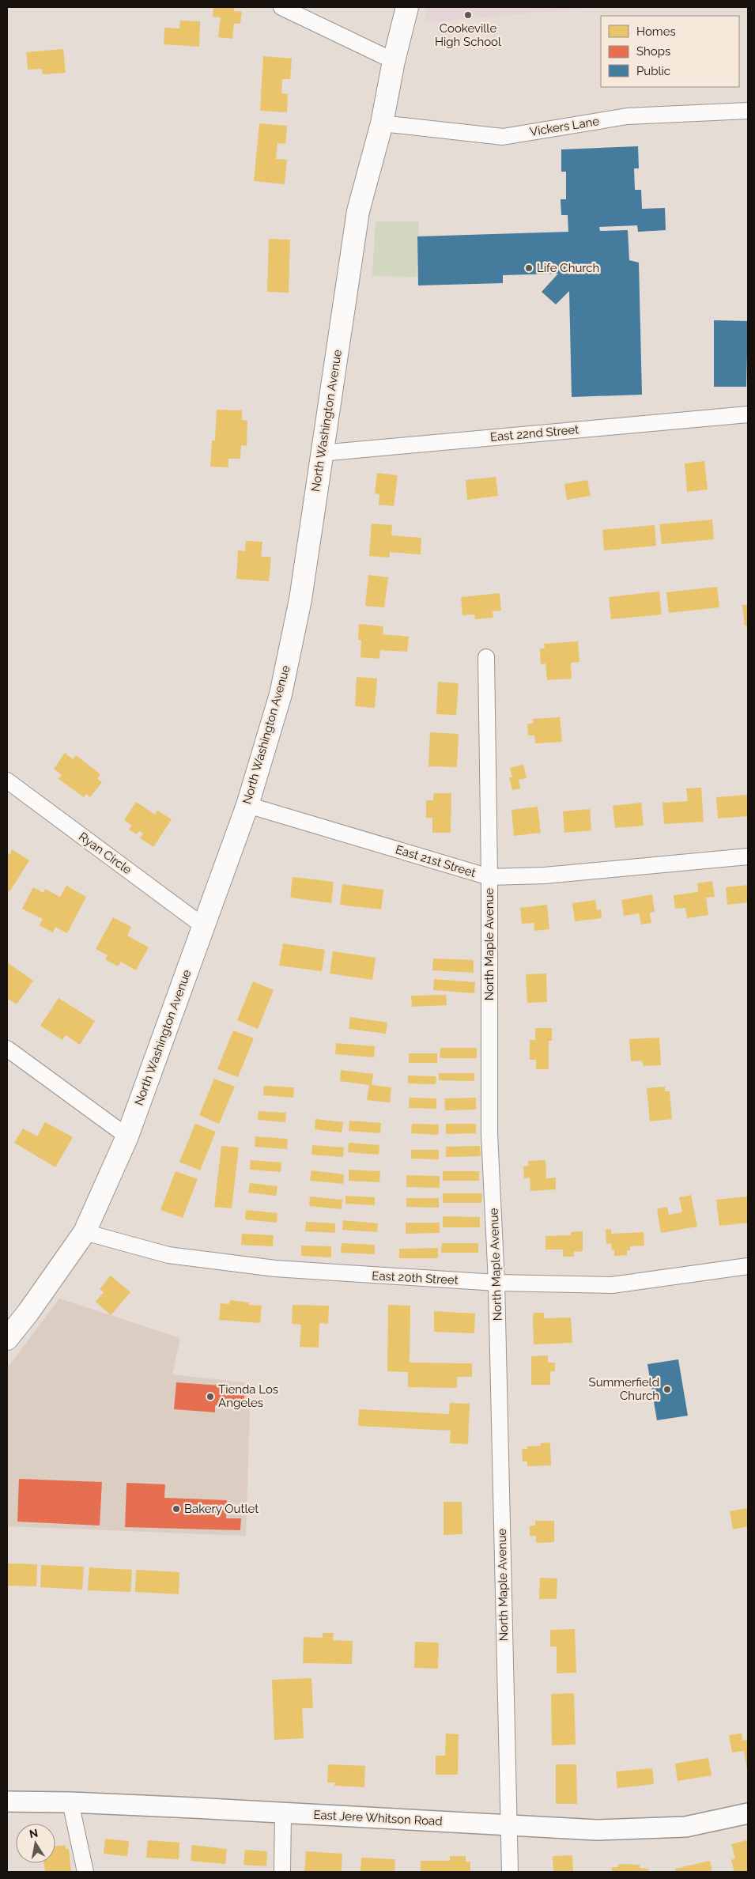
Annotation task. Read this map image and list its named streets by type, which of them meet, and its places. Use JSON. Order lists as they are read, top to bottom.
{
  "streets": {
    "main road": ["North Washington Avenue"],
    "street": [
      "Vickers Lane",
      "East 22nd Street",
      "Ryan Circle",
      "East 21st Street",
      "North Maple Avenue",
      "East 20th Street",
      "East Jere Whitson Road"
    ]
  },
  "crossings": [
    ["Vickers Lane", "North Washington Avenue"],
    ["North Washington Avenue", "East 22nd Street"],
    ["North Washington Avenue", "Ryan Circle"],
    ["North Washington Avenue", "East 21st Street"],
    ["North Washington Avenue", "East 20th Street"],
    ["East 21st Street", "North Maple Avenue"],
    ["North Maple Avenue", "East 20th Street"],
    ["North Maple Avenue", "East Jere Whitson Road"]
  ],
  "places": [
    "Cookeville High School",
    "Life Church",
    "Summerfield Church",
    "Tienda Los Angeles",
    "Bakery Outlet"
  ],
  "legend": ["Homes", "Shops", "Public"],
  "north": "top"
}
